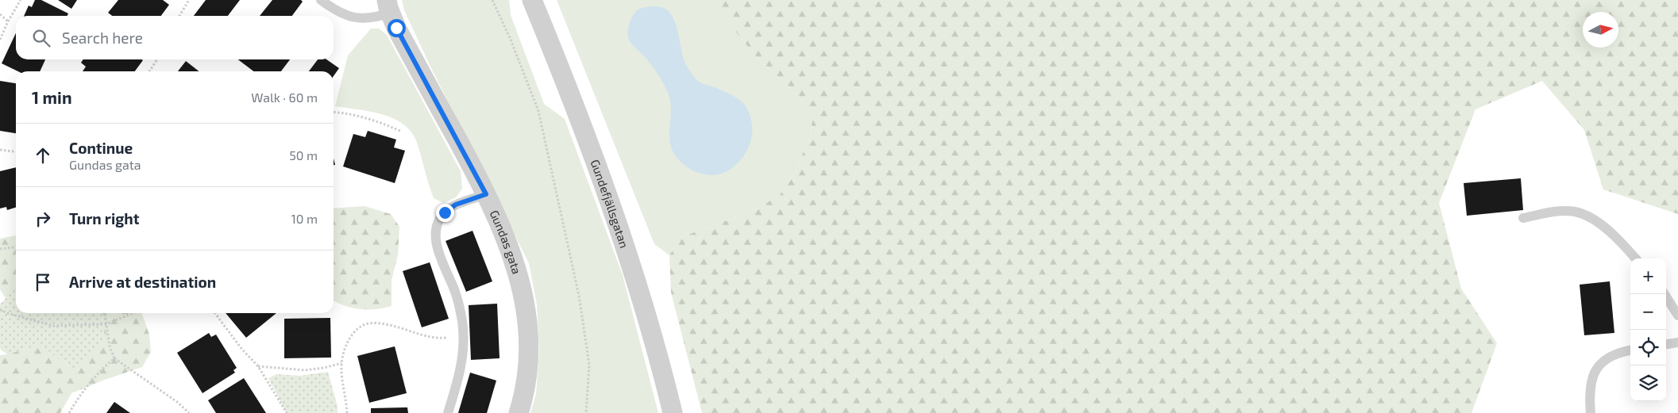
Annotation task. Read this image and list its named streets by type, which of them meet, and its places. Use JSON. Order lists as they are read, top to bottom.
{
  "streets": {
    "street": ["Gundefjällsgatan", "Gundas gata"]
  },
  "north": "right",
  "page": {
    "search": "Search here",
    "heading": ["1 min", "Walk · 60 m"],
    "list": [
      ["Continue", "Gundas gata", "50 m"],
      ["Turn right", "10 m"],
      "Arrive at destination"
    ],
    "map_buttons": ["+", "−"]
  }
}
